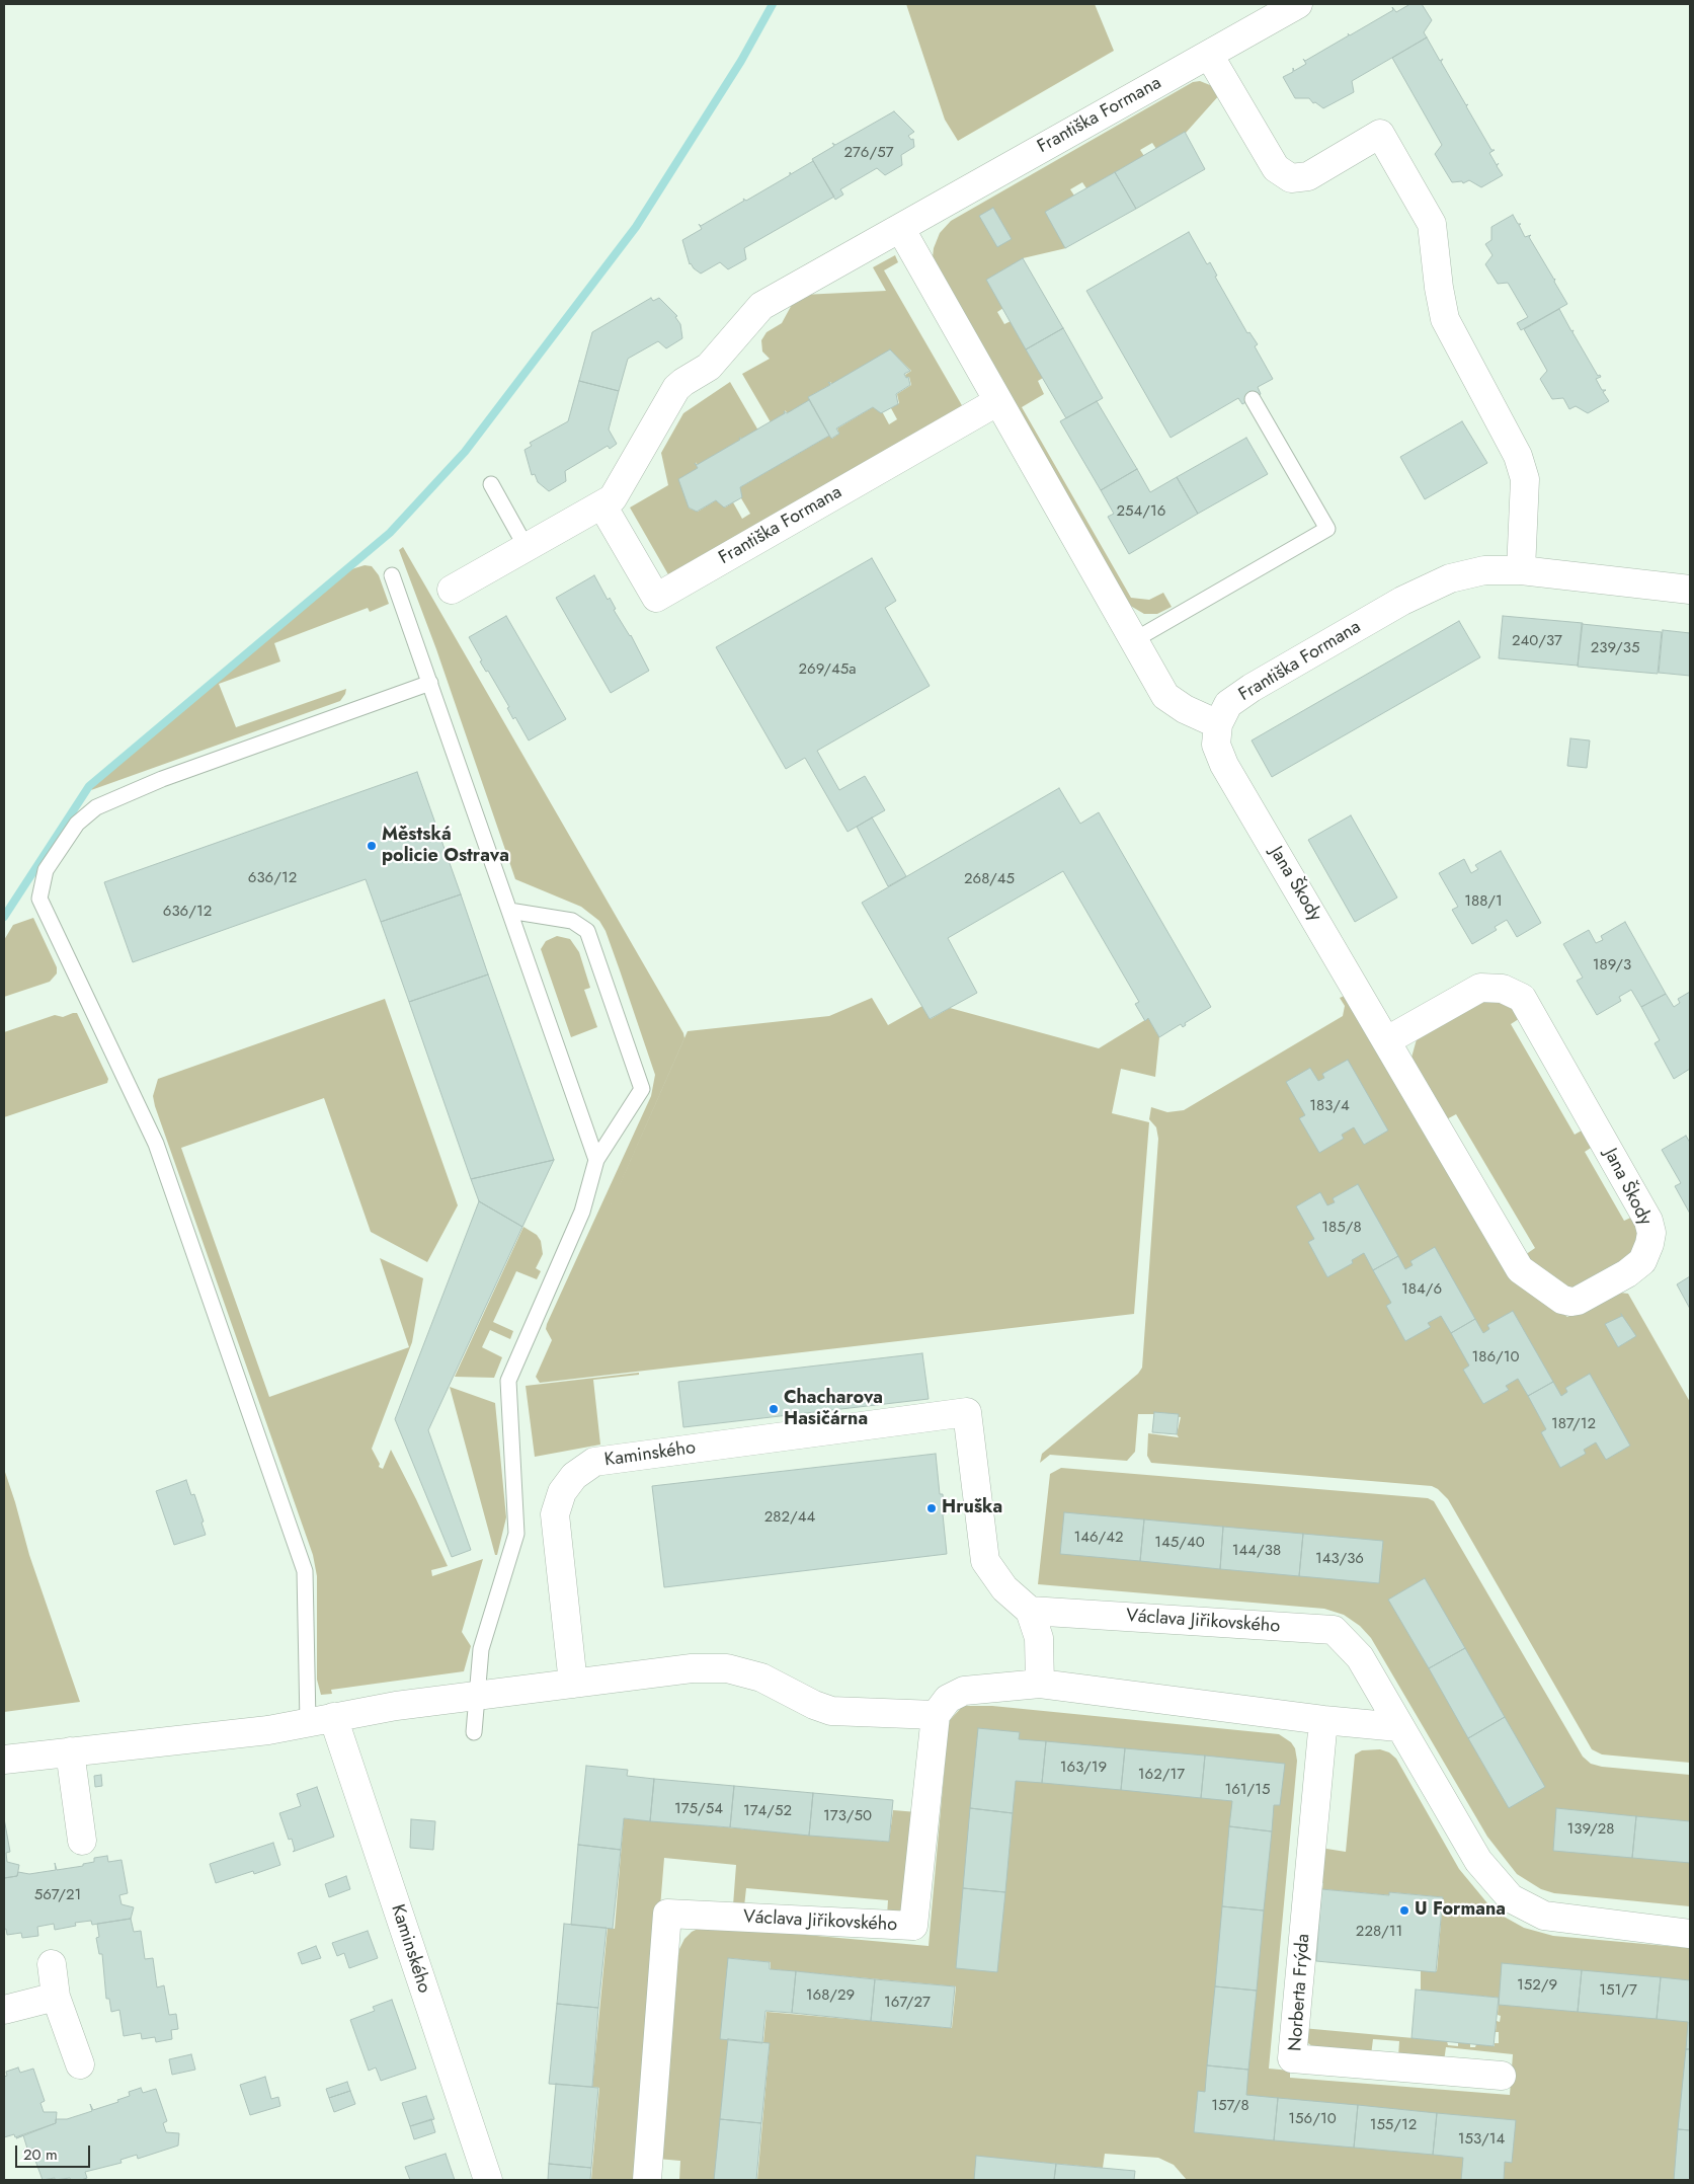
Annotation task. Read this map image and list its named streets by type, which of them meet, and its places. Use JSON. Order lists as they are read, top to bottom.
{
  "streets": {
    "street": [
      "Františka Formana",
      "Jana Škody",
      "Kaminského",
      "Václava Jiřikovského",
      "Norberta Frýda"
    ]
  },
  "crossings": [
    ["Františka Formana", "Jana Škody"],
    ["Kaminského", "Václava Jiřikovského"]
  ],
  "places": [
    "Městská policie Ostrava",
    "Chacharova Hasičárna",
    "Hruška",
    "U Formana"
  ],
  "house_numbers": [
    "276/57",
    "254/16",
    "240/37",
    "239/35",
    "269/45a",
    "636/12",
    "268/45",
    "188/1",
    "636/12",
    "189/3",
    "183/4",
    "185/8",
    "184/6",
    "186/10",
    "187/12",
    "282/44",
    "146/42",
    "145/40",
    "144/38",
    "143/36",
    "163/19",
    "162/17",
    "161/15",
    "175/54",
    "174/52",
    "173/50",
    "139/28",
    "567/21",
    "228/11",
    "152/9",
    "151/7",
    "168/29",
    "167/27",
    "157/8",
    "156/10",
    "155/12",
    "153/14"
  ],
  "scale_bar": "20 m"
}
